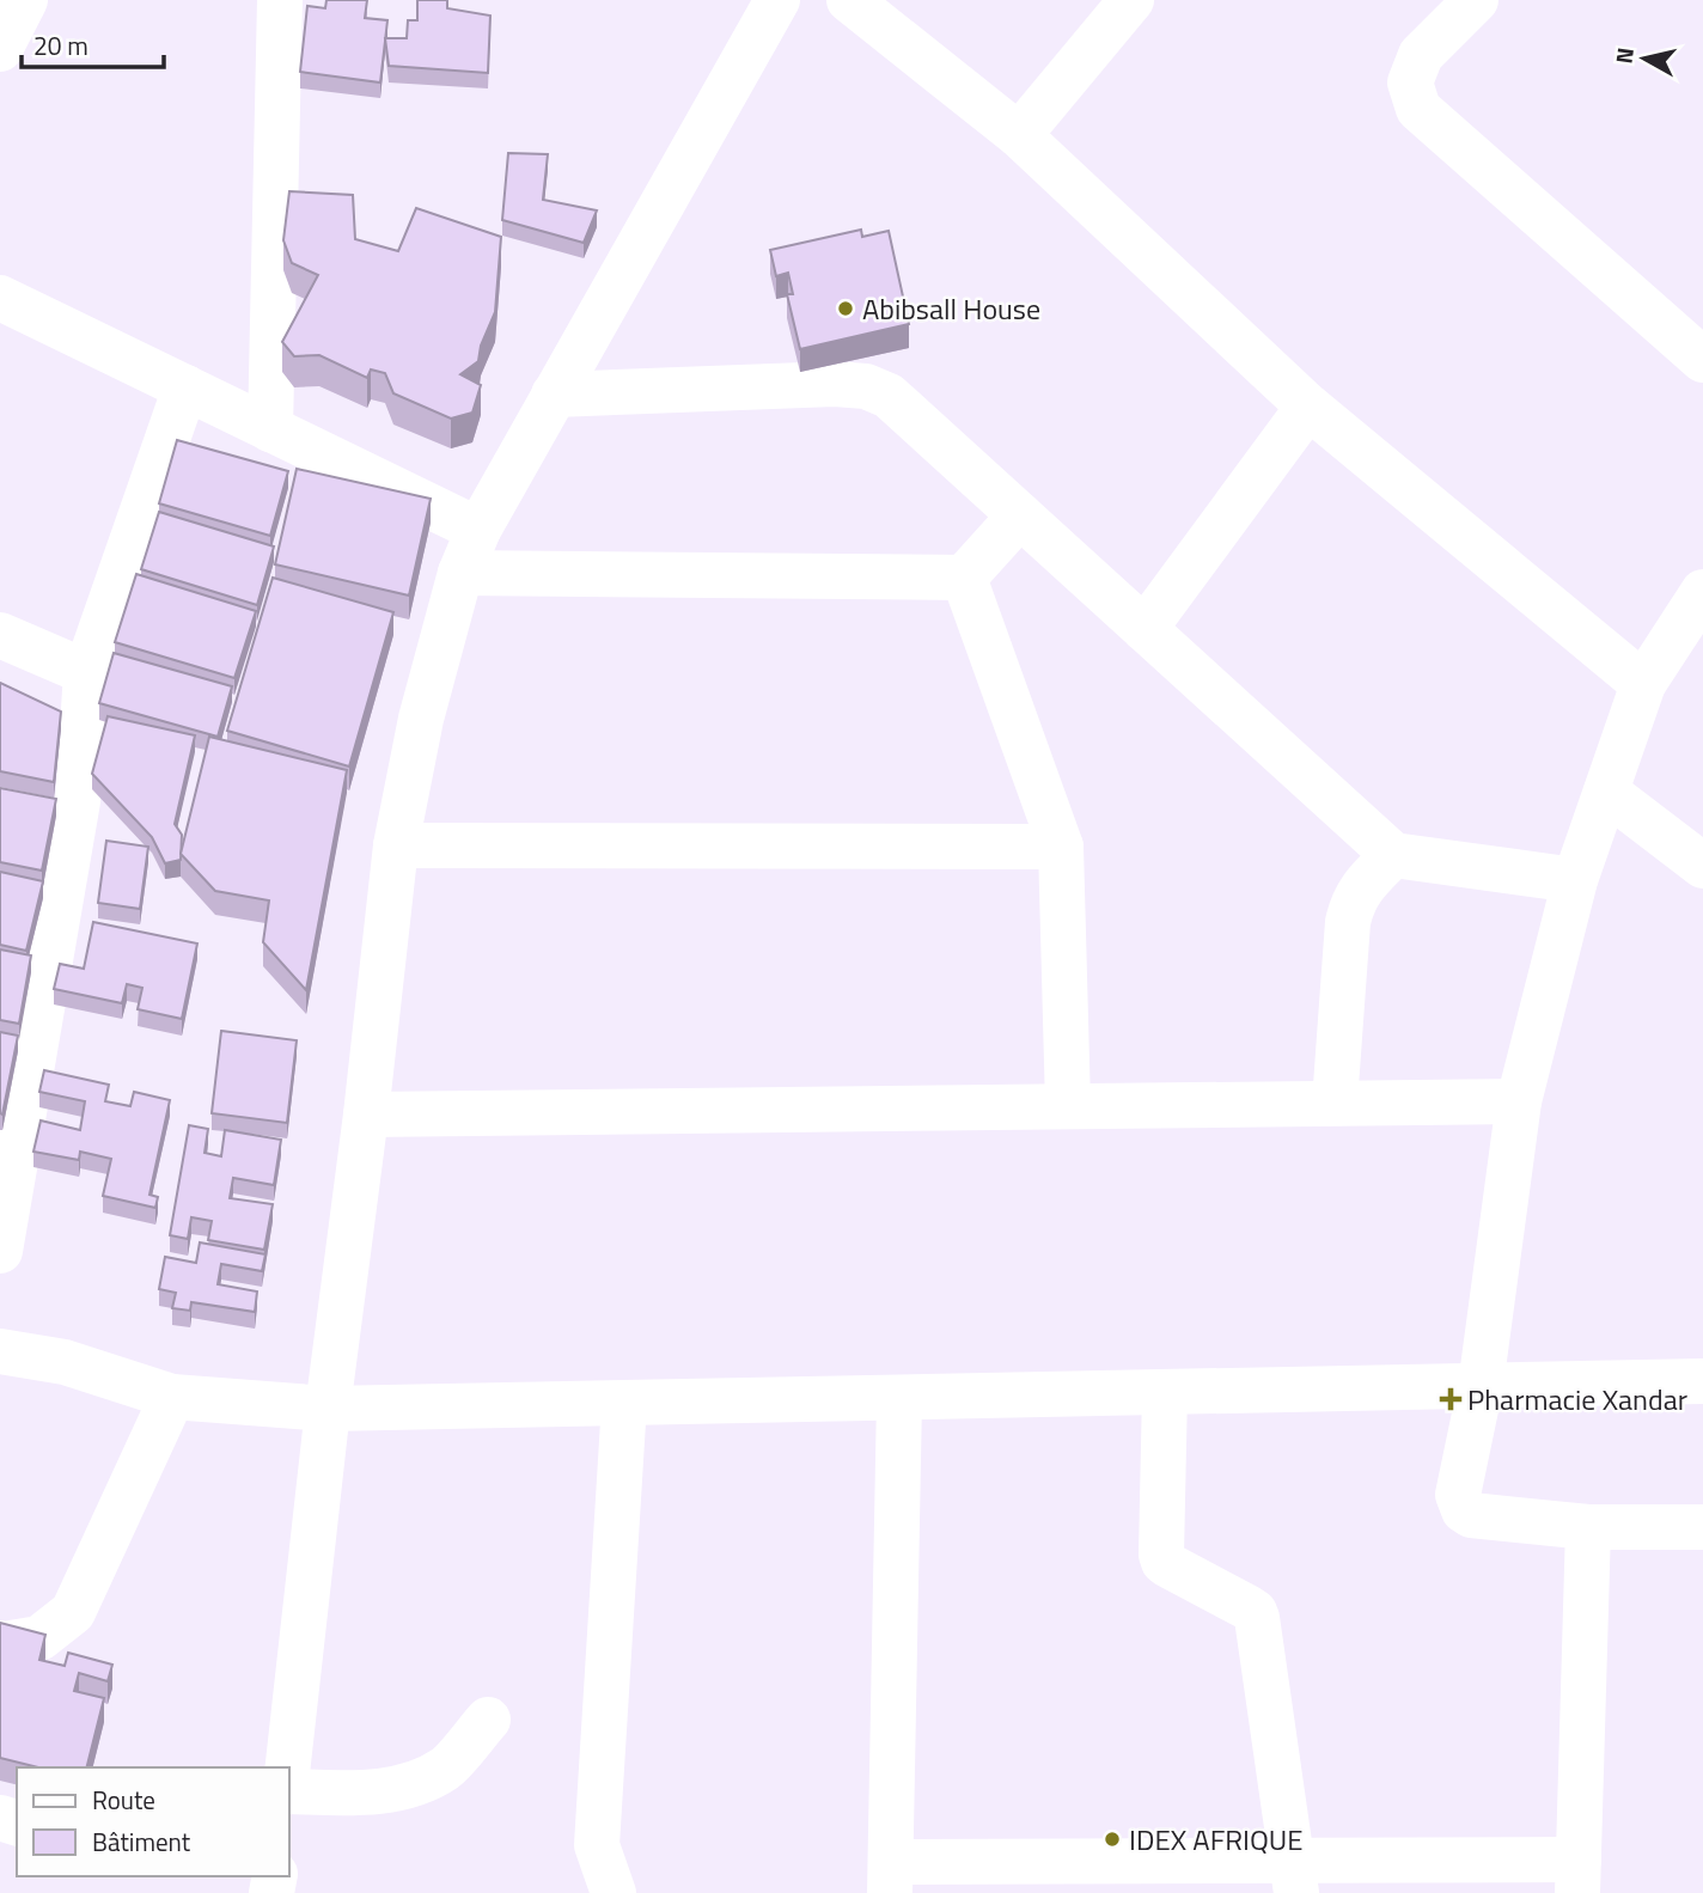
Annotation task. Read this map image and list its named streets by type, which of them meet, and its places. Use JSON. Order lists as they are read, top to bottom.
{
  "places": {
    "other": ["Abibsall House", "IDEX AFRIQUE"],
    "health": ["Pharmacie Xandar"]
  },
  "legend": ["Route", "Bâtiment"],
  "scale_bar": "20 m",
  "north": "left"
}
